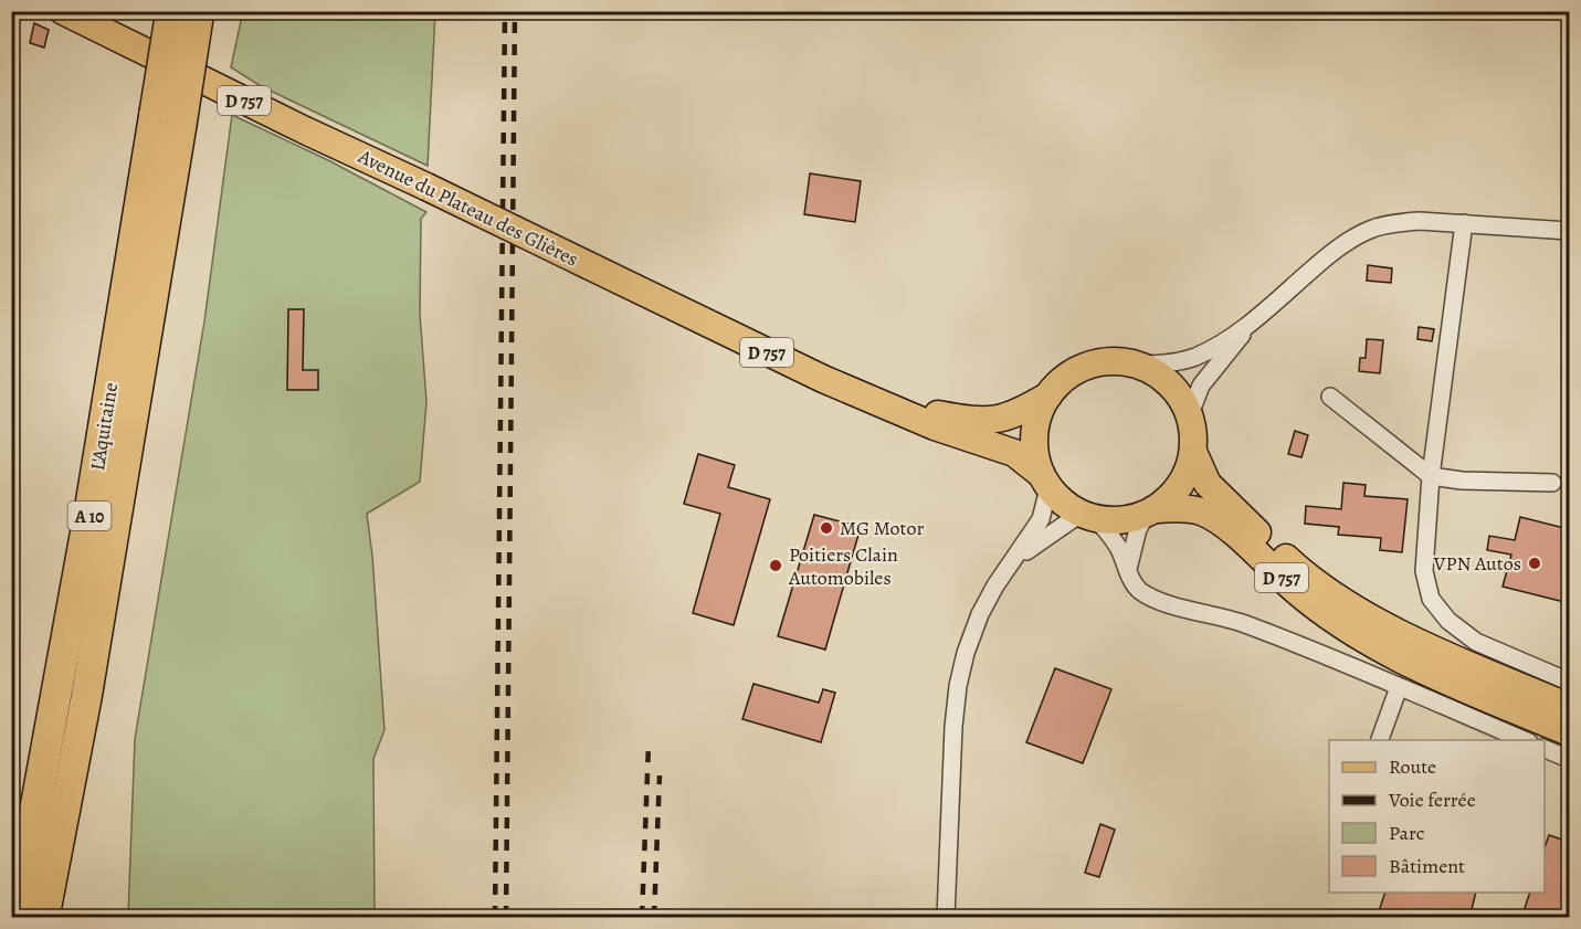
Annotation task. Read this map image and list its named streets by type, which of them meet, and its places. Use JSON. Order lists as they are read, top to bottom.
{
  "streets": {
    "highway": ["L'Aquitaine", "A 10"],
    "main road": ["D 757", "Avenue du Plateau des Glières"]
  },
  "crossings": [
    ["D 757", "Avenue du Plateau des Glières"]
  ],
  "places": ["MG Motor", "VPN Autos", "Poitiers Clain Automobiles"],
  "legend": [
    "Route",
    "Voie ferrée",
    "Parc",
    "Bâtiment"
  ]
}
